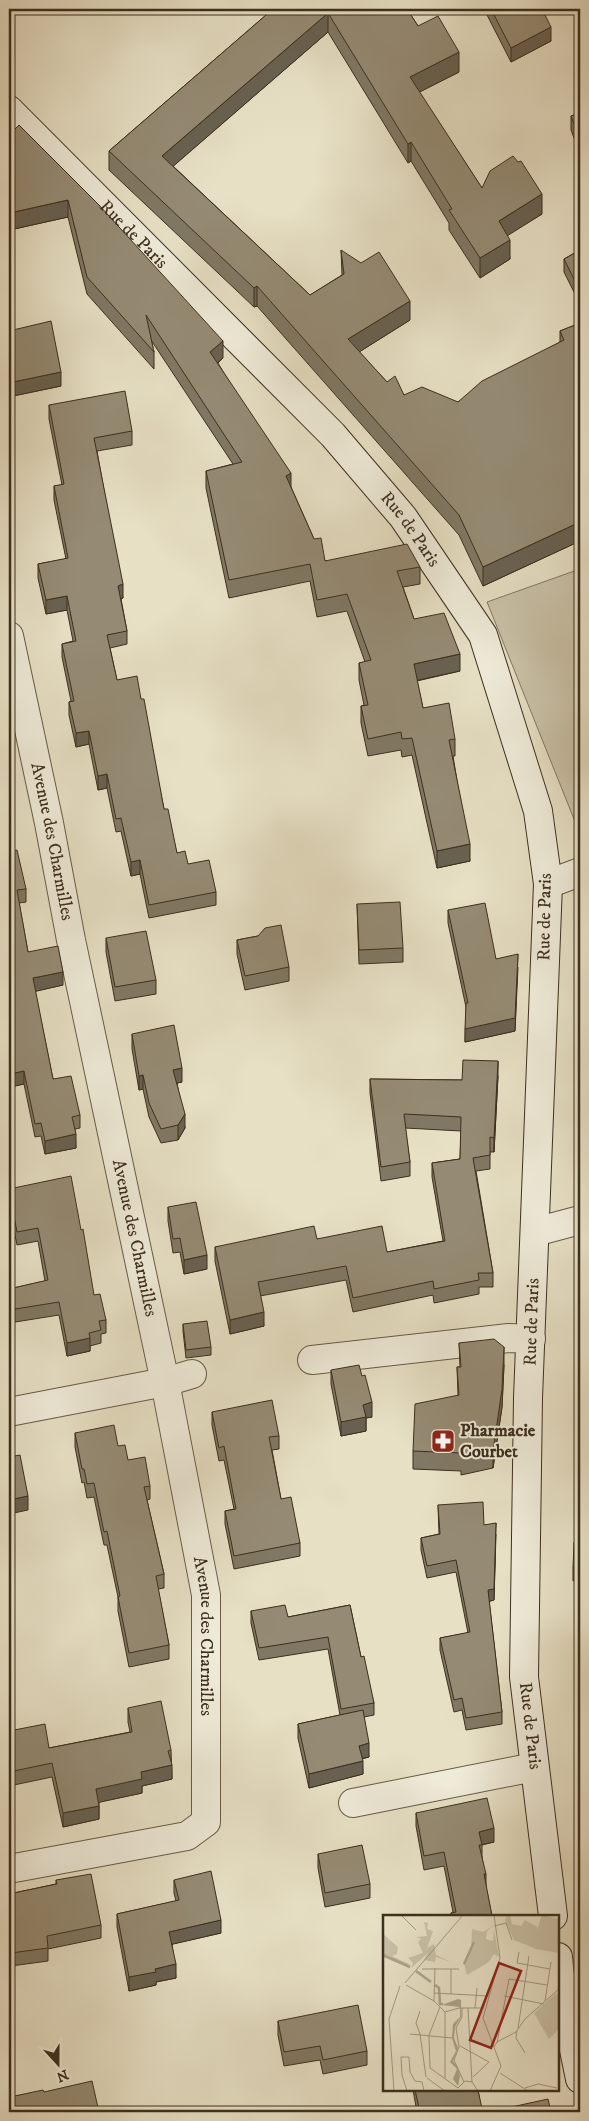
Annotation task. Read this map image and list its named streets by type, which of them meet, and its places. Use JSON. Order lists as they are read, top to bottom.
{
  "streets": {
    "street": ["Rue de Paris", "Avenue des Charmilles"]
  },
  "places": {
    "pharmacy": ["Pharmacie Courbet"]
  },
  "north": "bottom"
}
